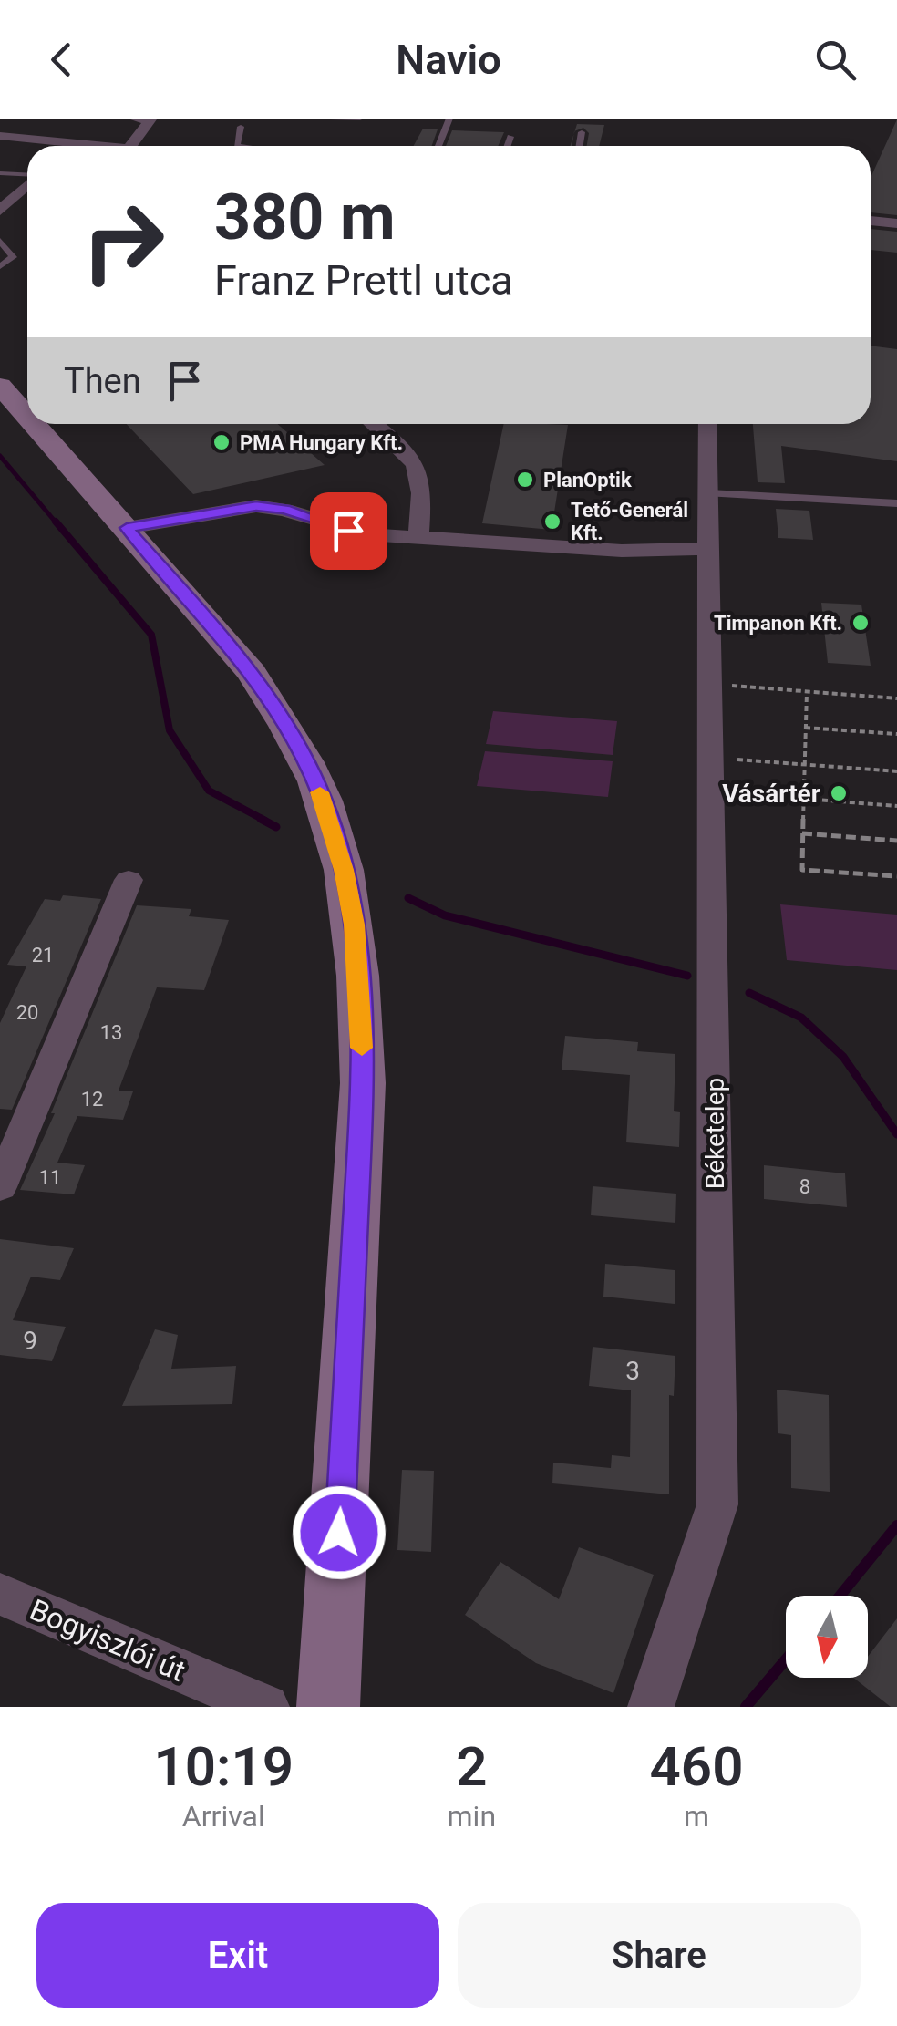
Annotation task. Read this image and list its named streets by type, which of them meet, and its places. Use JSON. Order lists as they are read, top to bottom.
{
  "streets": {
    "street": ["Béketelep", "Bogyiszlói út"]
  },
  "places": [
    "PMA Hungary Kft.",
    "PlanOptik",
    "Tető-Generál Kft.",
    "Timpanon Kft.",
    "Vásártér"
  ],
  "house_numbers": [
    "21",
    "20",
    "13",
    "12",
    "11",
    "8",
    "9",
    "3"
  ],
  "north": "bottom",
  "page": {
    "header": "Navio",
    "turn": ["380 m", "Franz Prettl utca"],
    "then": "Then",
    "eta": [
      "10:19",
      "Arrival",
      "2",
      "min",
      "460",
      "m"
    ],
    "buttons": ["Exit", "Share"]
  }
}
